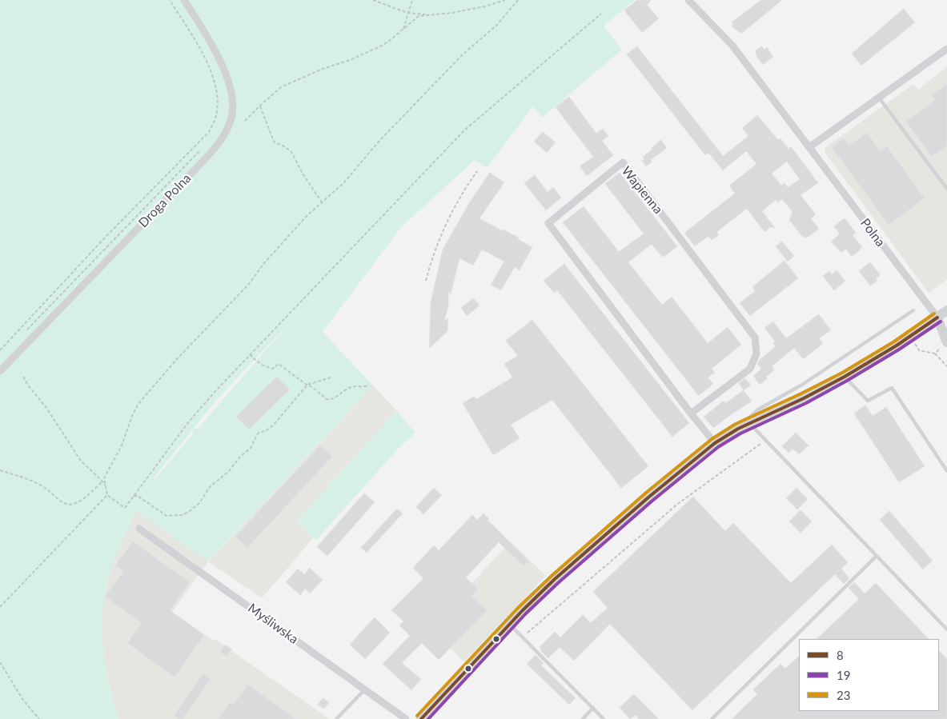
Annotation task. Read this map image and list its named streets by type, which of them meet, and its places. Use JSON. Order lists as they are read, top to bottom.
{
  "streets": {
    "street": [
      "Wapienna",
      "Droga Polna",
      "Polna",
      "Myśliwska"
    ]
  },
  "lines": ["transit line 23", "transit line 8", "transit line 19"],
  "legend": ["8", "19", "23"]
}
